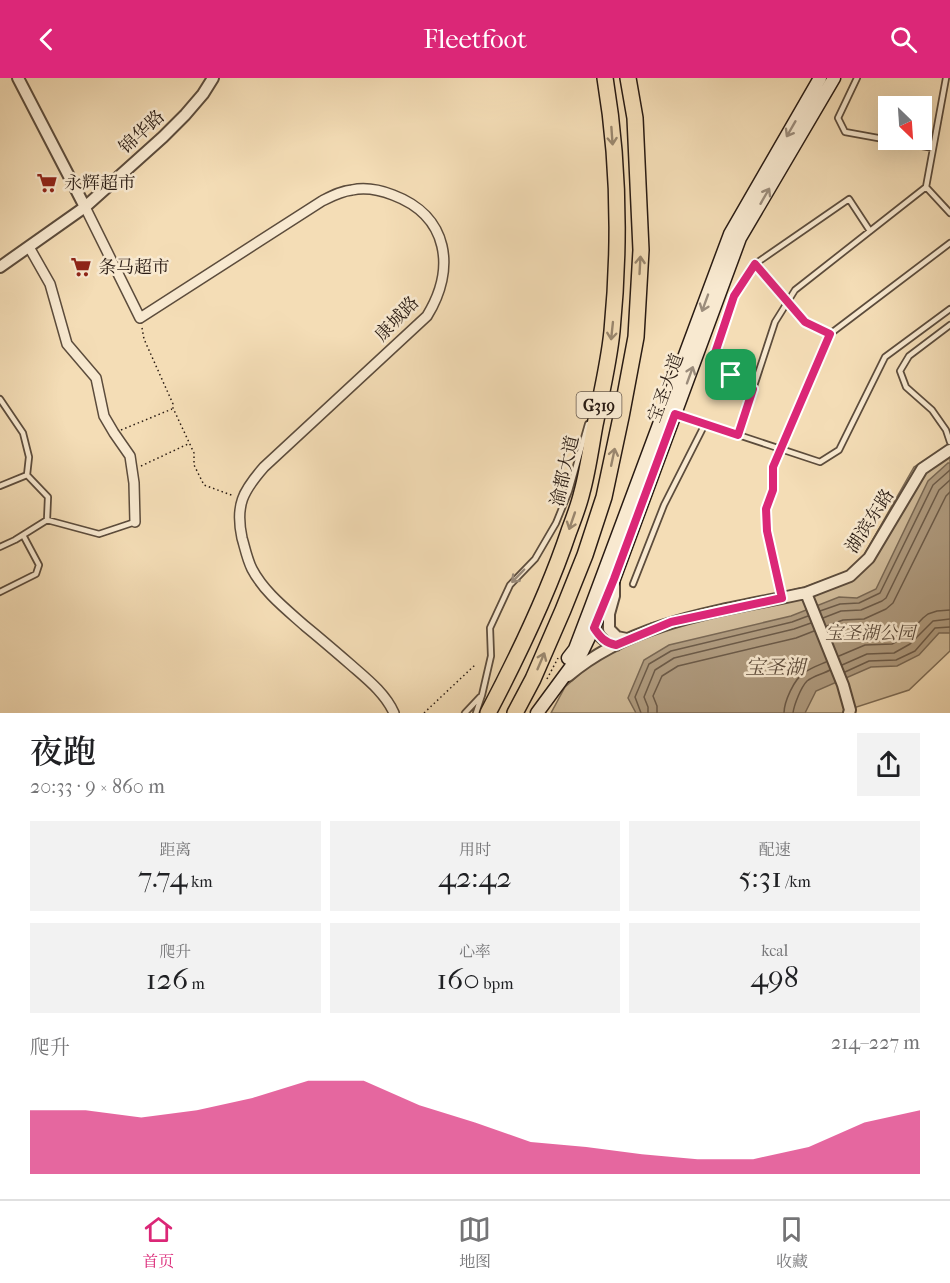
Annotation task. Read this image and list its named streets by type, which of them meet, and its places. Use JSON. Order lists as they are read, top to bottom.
{
  "streets": {
    "highway": ["G319", "渝都大道"],
    "main road": ["宝圣大道"],
    "street": ["锦华路", "康城路", "湖滨东路"]
  },
  "crossings": [
    ["宝圣大道", "湖滨东路"]
  ],
  "water": ["宝圣湖"],
  "parks": ["宝圣湖公园"],
  "places": {
    "supermarket": ["永辉超市", "条马超市"]
  },
  "north": "bottom right",
  "page": {
    "header": "Fleetfoot",
    "heading": ["夜跑", "20:33 · 9 × 860 m"],
    "stats": [
      ["距离", "7.74 km"],
      ["用时", "42:42"],
      ["配速", "5:31 /km"],
      ["爬升", "126 m"],
      ["心率", "160 bpm"],
      ["kcal", "498"]
    ],
    "chart": ["爬升", "214–227 m"],
    "tabs": ["首页", "地图", "收藏"]
  }
}
